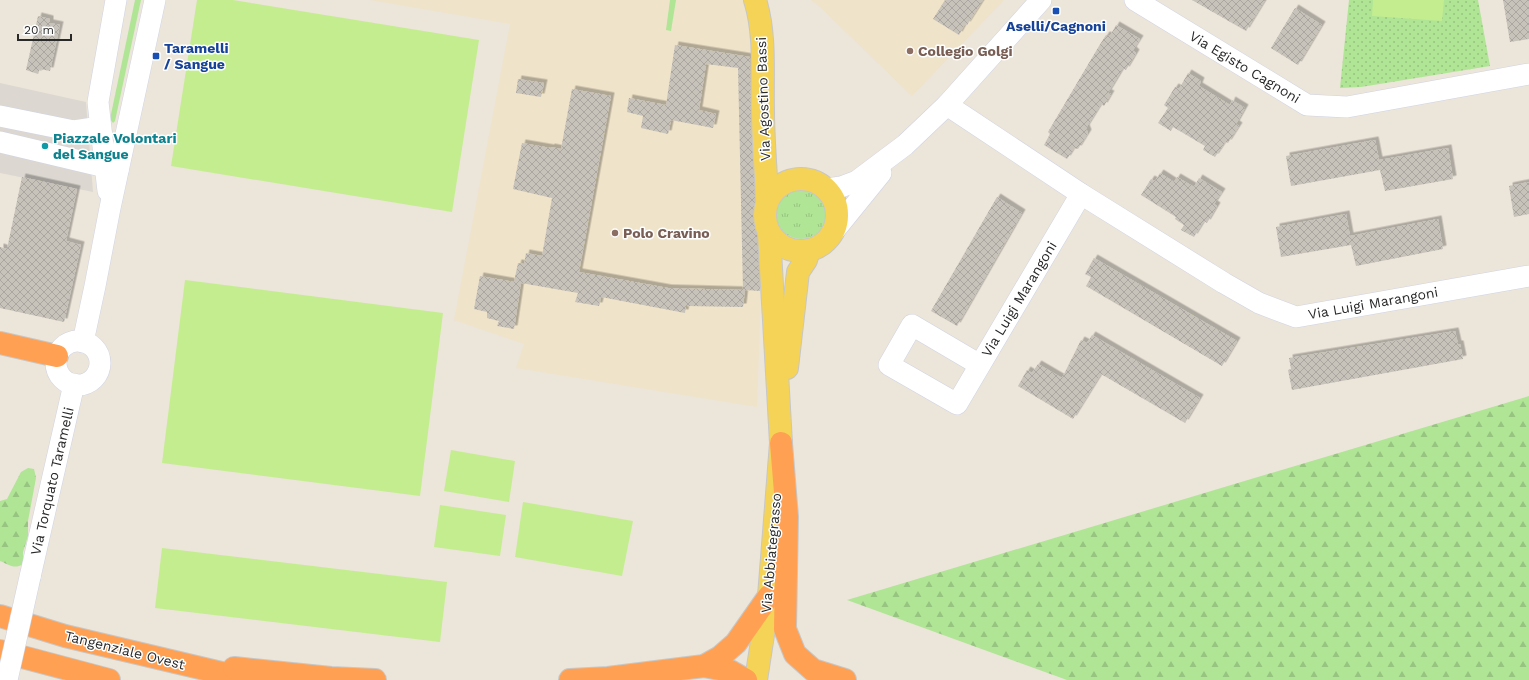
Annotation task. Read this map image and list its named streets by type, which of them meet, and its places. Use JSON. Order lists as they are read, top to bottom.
{
  "streets": {
    "highway": ["Tangenziale Ovest"],
    "main road": ["Via Agostino Bassi", "Via Abbiategrasso"],
    "street": ["Via Egisto Cagnoni", "Via Luigi Marangoni", "Via Torquato Taramelli"]
  },
  "crossings": [
    ["Via Agostino Bassi", "Via Abbiategrasso"]
  ],
  "places": {
    "transit": ["Aselli/Cagnoni", "Taramelli / Sangue"],
    "other": ["Collegio Golgi", "Piazzale Volontari del Sangue", "Polo Cravino"]
  },
  "scale_bar": "20 m"
}
